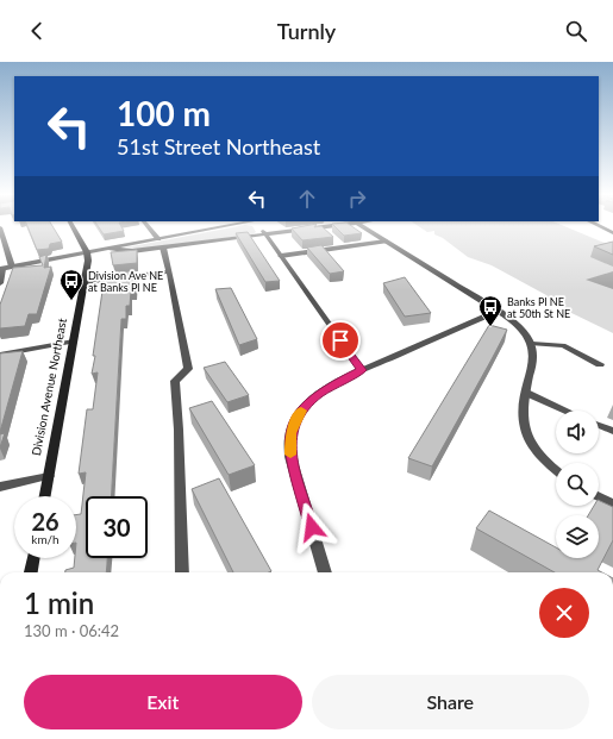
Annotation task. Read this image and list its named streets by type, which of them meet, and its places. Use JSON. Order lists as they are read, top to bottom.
{
  "streets": {
    "street": ["Division Avenue Northeast"]
  },
  "places": {
    "bus stop": ["Division Ave NE at Banks Pl NE", "Banks Pl NE at 50th St NE"]
  },
  "page": {
    "header": "Turnly",
    "turn": ["100 m", "51st Street Northeast"],
    "speed": "26 km/h",
    "limit": "30",
    "heading": ["1 min", "130 m · 06:42"],
    "buttons": ["Exit", "Share"]
  }
}
